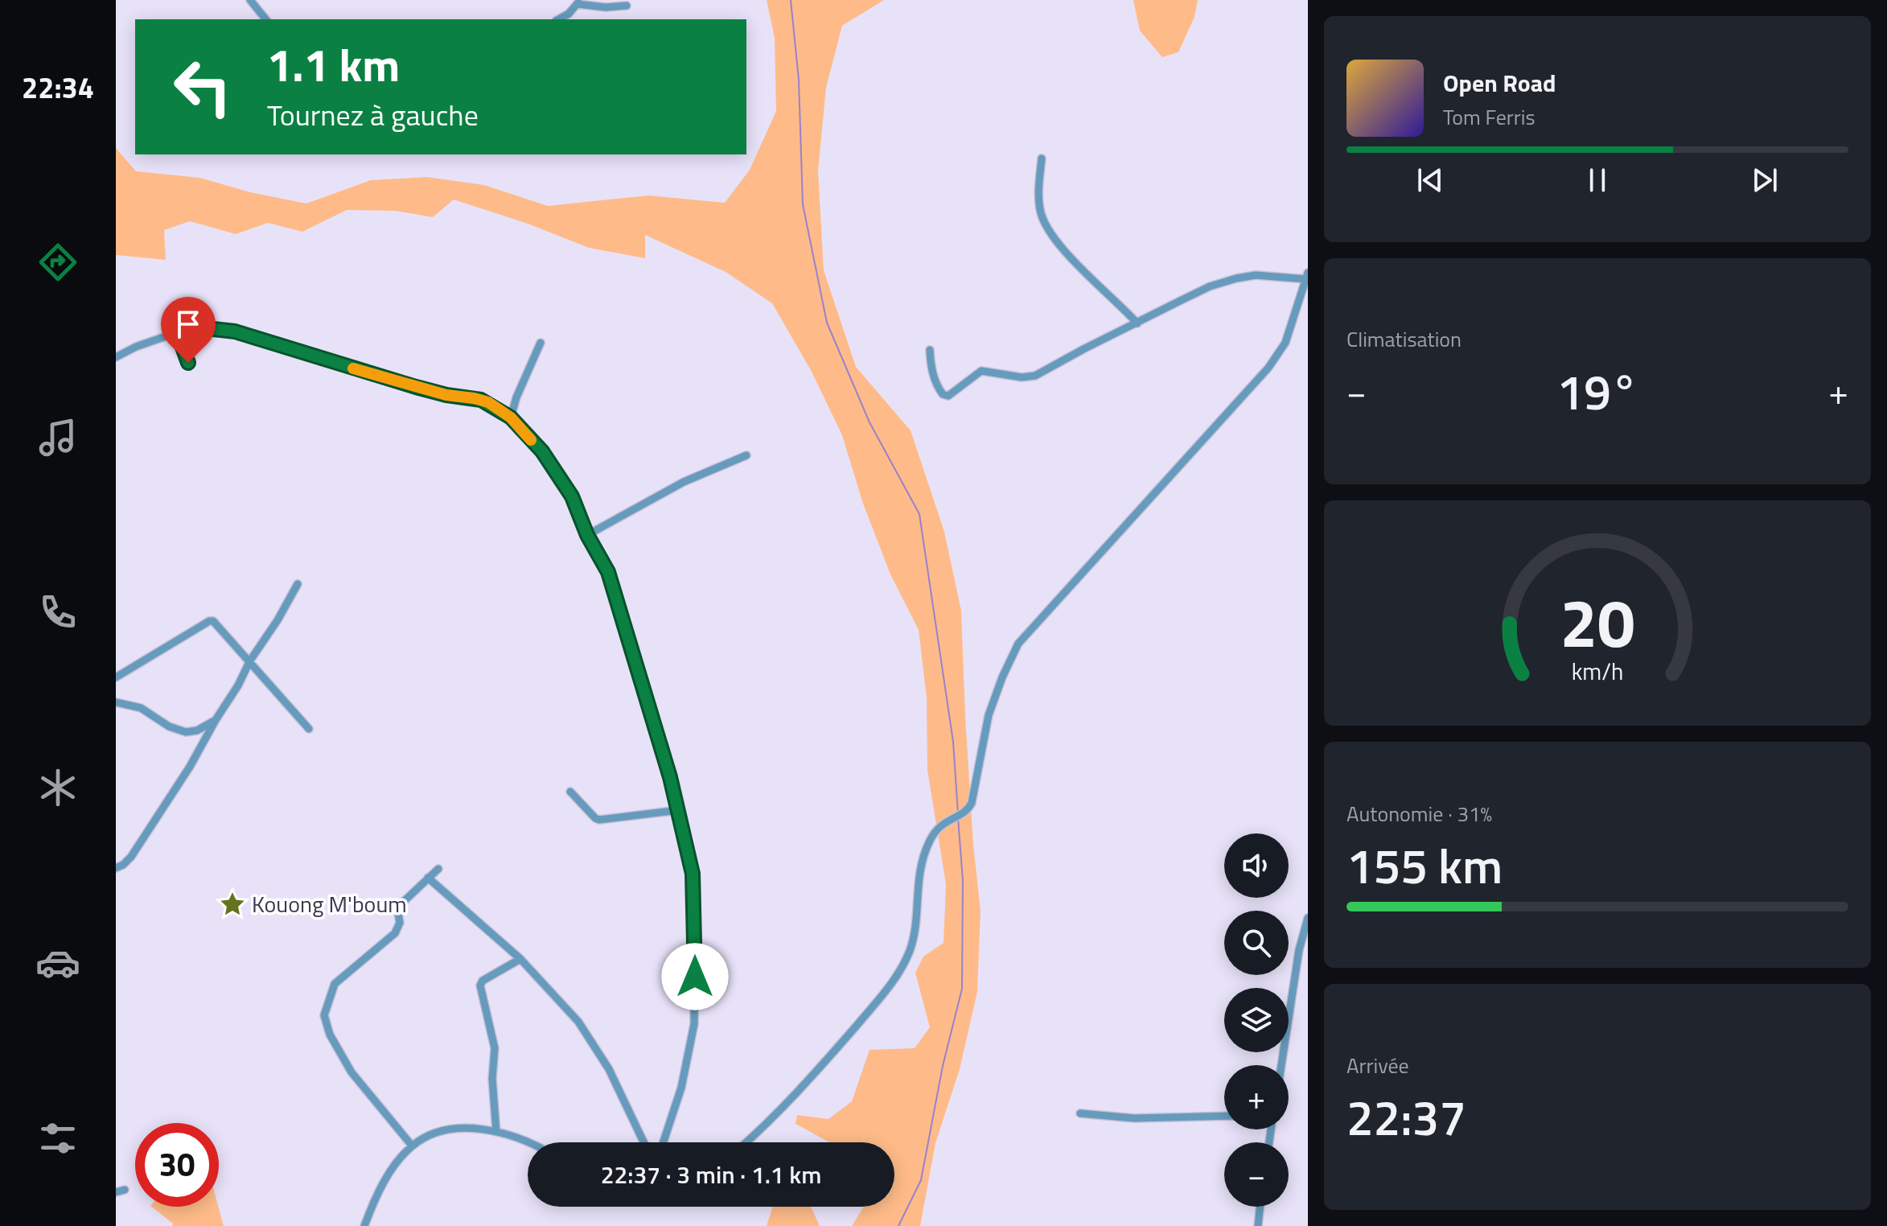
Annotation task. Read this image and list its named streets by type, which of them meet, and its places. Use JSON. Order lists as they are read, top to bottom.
{
  "places": {
    "place": ["Kouong M'boum"]
  },
  "page": {
    "tabs": "22:34",
    "turn": ["1.1 km", "Tournez à gauche"],
    "song": ["Open Road", "Tom Ferris"],
    "tile": [
      "Climatisation",
      ["Autonomie · 31%", "155 km"],
      ["Arrivée", "22:37"]
    ],
    "heat": ["−", "19°", "+"],
    "map_buttons": ["+", "−"],
    "limit": "30",
    "trip": "22:37 · 3 min · 1.1 km",
    "gauge": ["20", "km/h"]
  }
}
